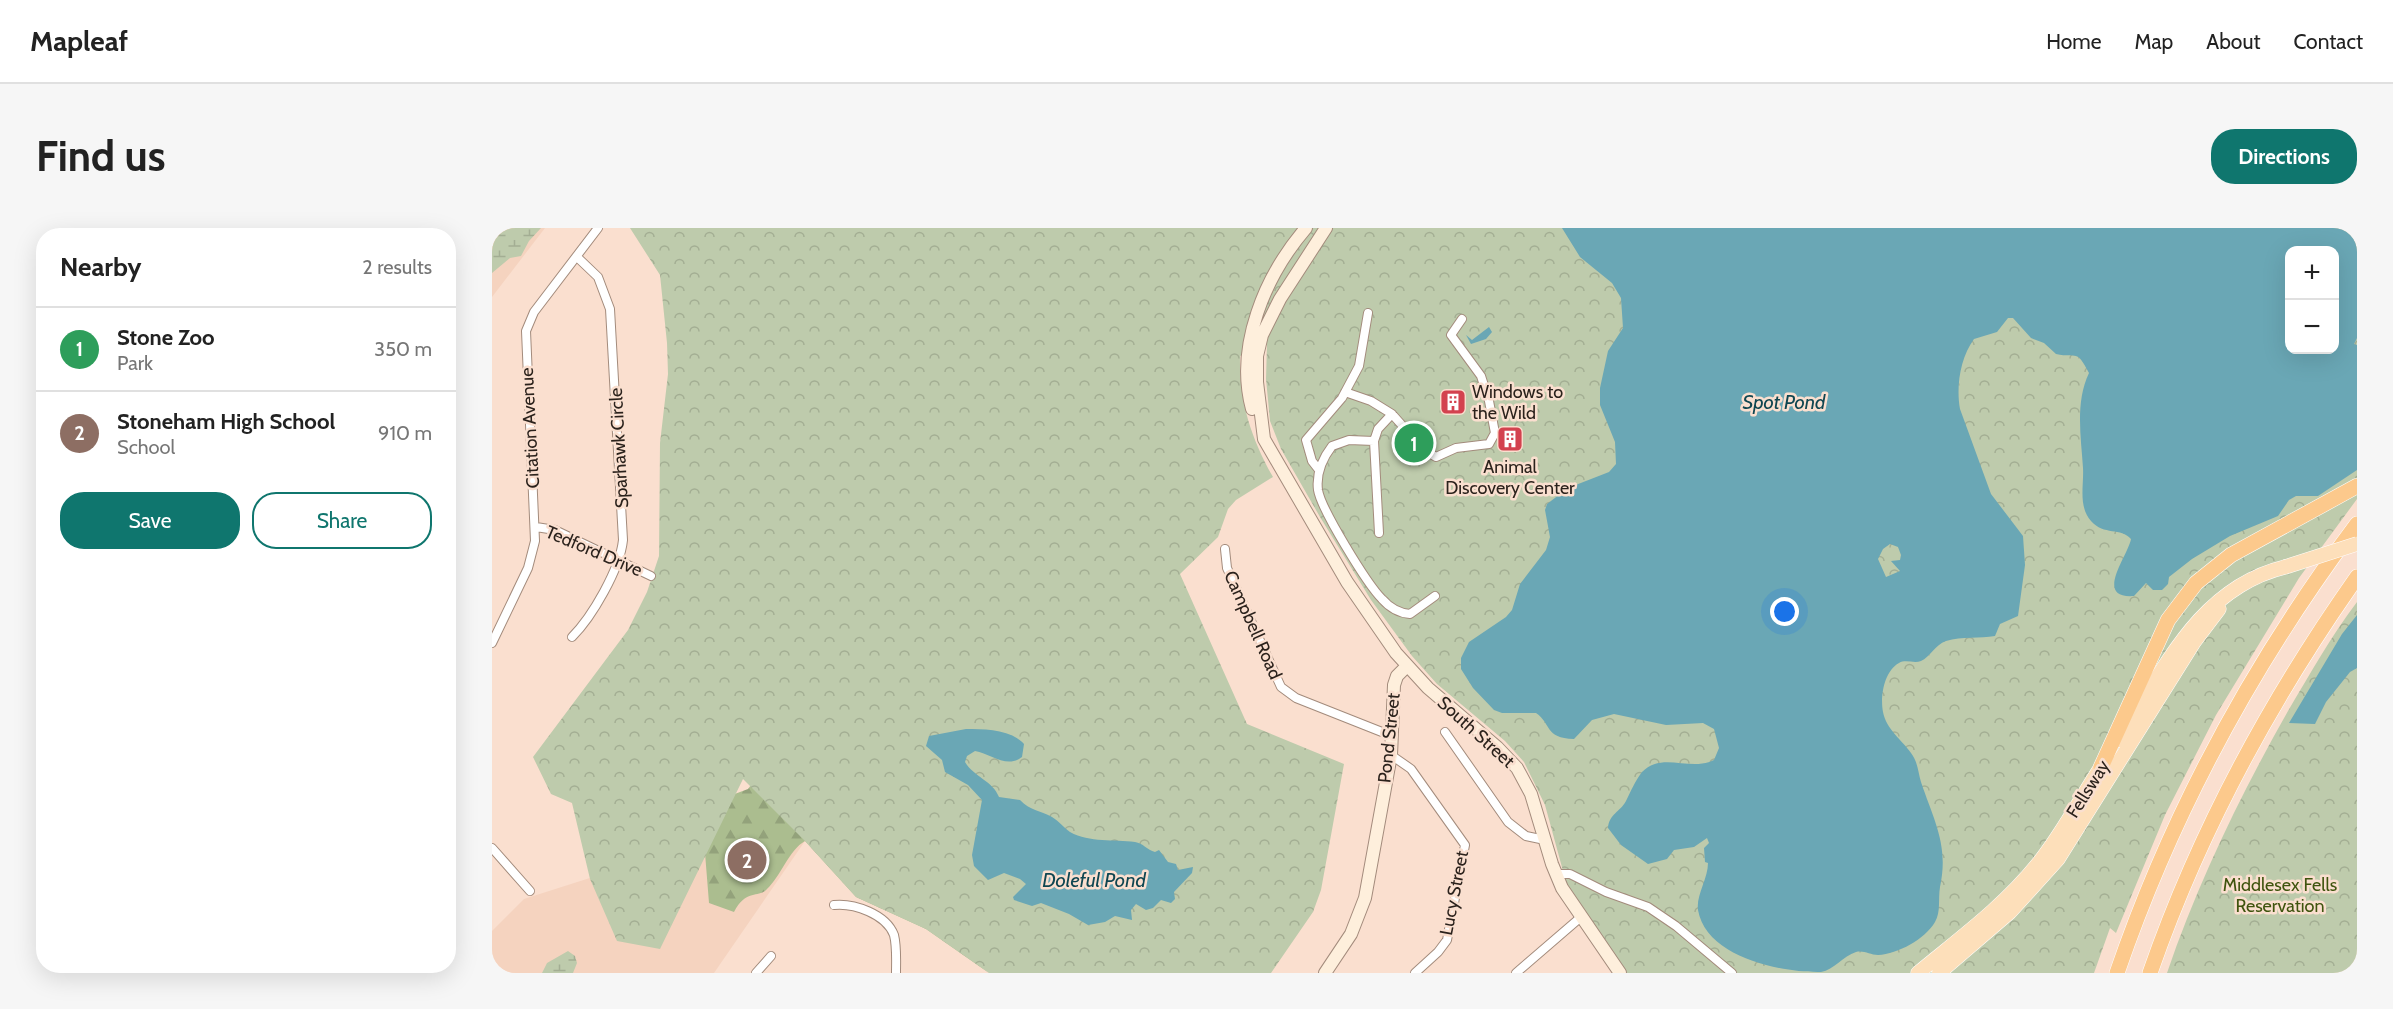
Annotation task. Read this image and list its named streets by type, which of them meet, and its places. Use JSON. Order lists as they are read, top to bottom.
{
  "streets": {
    "main road": ["South Street", "Pond Street", "Fellsway"],
    "street": [
      "Citation Avenue",
      "Sparhawk Circle",
      "Tedford Drive",
      "Campbell Road",
      "Lucy Street"
    ]
  },
  "crossings": [
    ["Citation Avenue", "Sparhawk Circle"],
    ["Citation Avenue", "Tedford Drive"],
    ["Sparhawk Circle", "Tedford Drive"],
    ["Campbell Road", "Pond Street"],
    ["South Street", "Pond Street"],
    ["Pond Street", "Lucy Street"]
  ],
  "water": ["Spot Pond", "Doleful Pond"],
  "parks": ["Middlesex Fells Reservation"],
  "places": {
    "building": ["Windows to the Wild", "Animal Discovery Center"]
  },
  "page": {
    "header": "Mapleaf",
    "nav": [
      "Home",
      "Map",
      "About",
      "Contact"
    ],
    "buttons": [
      "Directions",
      ["Save", "Share"]
    ],
    "title": "Find us",
    "heading": ["Nearby", "2 results"],
    "map_buttons": ["+", "−"],
    "list": [
      {
        "mark": "1",
        "name": "Stone Zoo",
        "note": "Park",
        "value": "350 m"
      },
      {
        "mark": "2",
        "name": "Stoneham High School",
        "note": "School",
        "value": "910 m"
      }
    ],
    "pins": ["1", "2"]
  }
}
